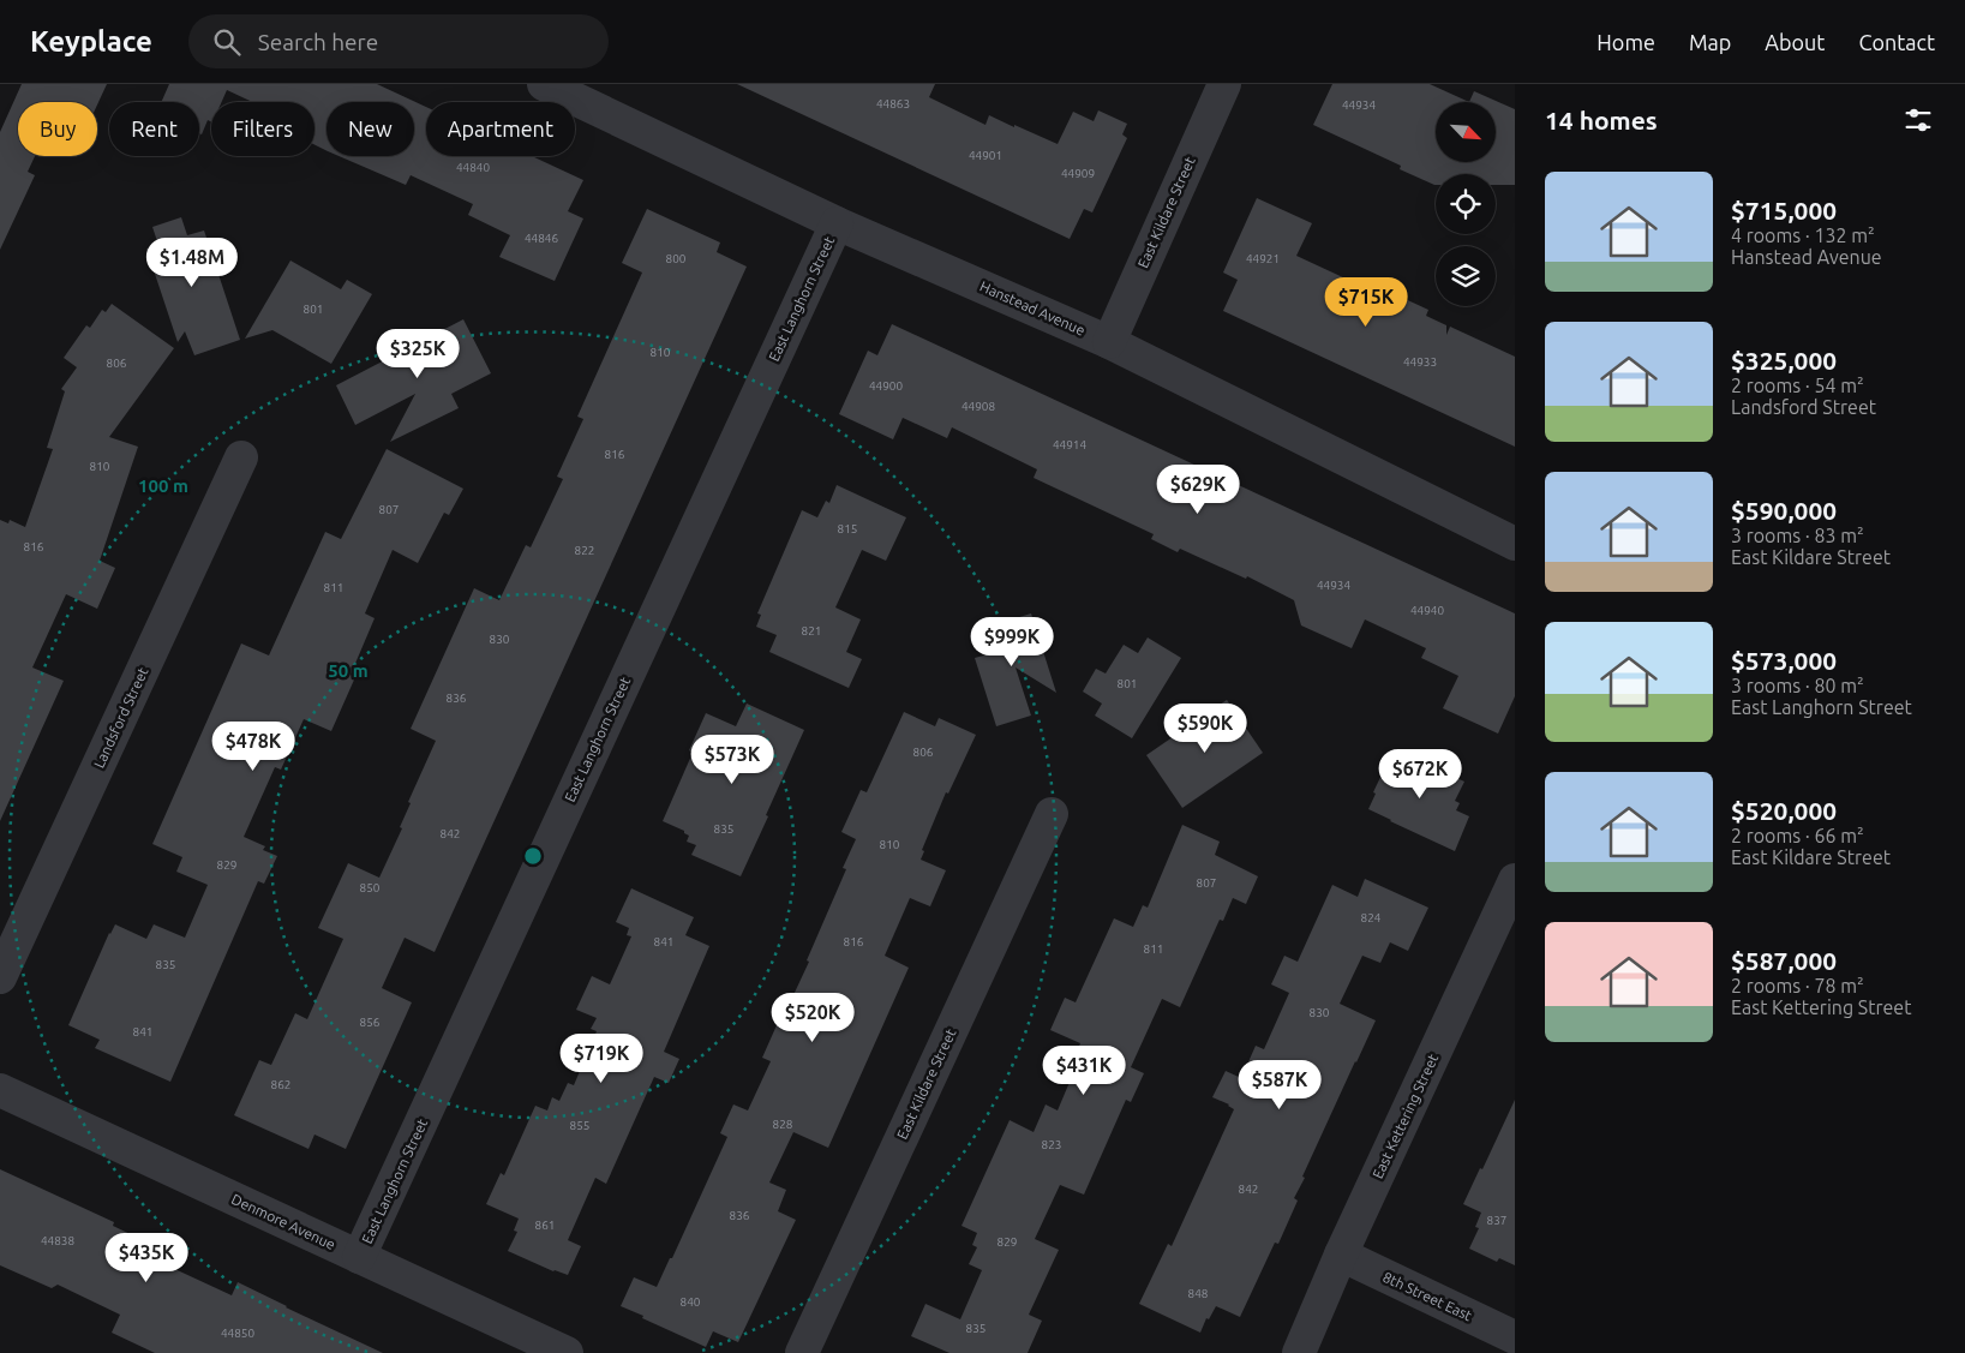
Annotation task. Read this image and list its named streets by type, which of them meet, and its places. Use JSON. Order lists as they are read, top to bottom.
{
  "streets": {
    "street": [
      "East Kildare Street",
      "East Langhorn Street",
      "Hanstead Avenue",
      "Landsford Street",
      "East Kettering Street",
      "Denmore Avenue",
      "8th Street East"
    ]
  },
  "crossings": [
    ["East Kildare Street", "Hanstead Avenue"],
    ["East Langhorn Street", "Hanstead Avenue"],
    ["East Langhorn Street", "Denmore Avenue"],
    ["East Kettering Street", "8th Street East"]
  ],
  "house_numbers": [
    "44863",
    "44934",
    "44901",
    "44840",
    "44909",
    "44846",
    "800",
    "44921",
    "801",
    "810",
    "44933",
    "806",
    "44900",
    "44908",
    "44914",
    "816",
    "810",
    "807",
    "815",
    "816",
    "822",
    "44934",
    "811",
    "44940",
    "821",
    "830",
    "801",
    "836",
    "806",
    "835",
    "842",
    "810",
    "829",
    "807",
    "850",
    "824",
    "841",
    "816",
    "811",
    "835",
    "830",
    "856",
    "841",
    "862",
    "828",
    "855",
    "823",
    "842",
    "836",
    "837",
    "861",
    "44838",
    "829",
    "848",
    "840",
    "835",
    "44850"
  ],
  "north": "bottom right",
  "page": {
    "header": "Keyplace",
    "search": "Search here",
    "nav": [
      "Home",
      "Map",
      "About",
      "Contact"
    ],
    "heading": "14 homes",
    "chip": [
      "Buy",
      "Rent",
      "Filters",
      "New",
      "Apartment"
    ],
    "list": [
      {
        "name": "$715,000",
        "note": "4 rooms · 132 m² · Hanstead Avenue"
      },
      {
        "name": "$325,000",
        "note": "2 rooms · 54 m² · Landsford Street"
      },
      {
        "name": "$590,000",
        "note": "3 rooms · 83 m² · East Kildare Street"
      },
      {
        "name": "$573,000",
        "note": "3 rooms · 80 m² · East Langhorn Street"
      },
      {
        "name": "$520,000",
        "note": "2 rooms · 66 m² · East Kildare Street"
      },
      {
        "name": "$587,000",
        "note": "2 rooms · 78 m² · East Kettering Street"
      }
    ],
    "price": [
      "$1.48M",
      "$715K",
      "$325K",
      "$629K",
      "$999K",
      "$590K",
      "$478K",
      "$573K",
      "$672K",
      "$520K",
      "$719K",
      "$431K",
      "$587K",
      "$435K"
    ]
  },
  "rings": ["100 m", "50 m"]
}
